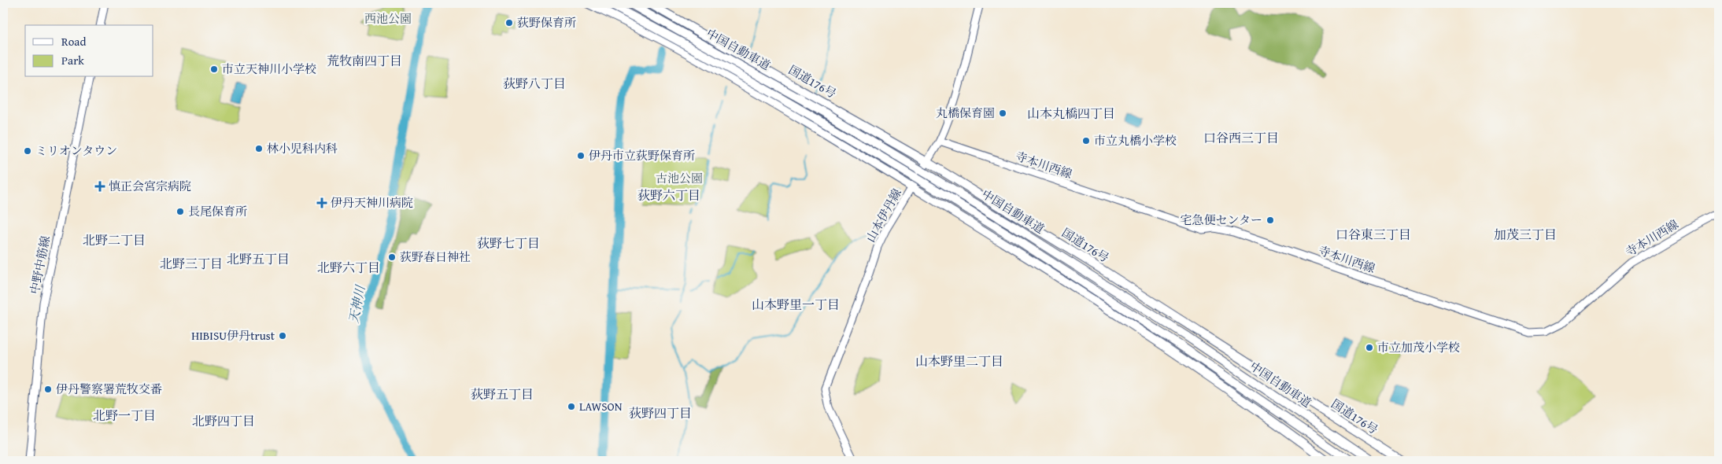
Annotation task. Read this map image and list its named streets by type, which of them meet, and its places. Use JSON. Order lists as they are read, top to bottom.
{
  "streets": {
    "highway": ["中国自動車道", "国道176号"],
    "main road": ["寺本川西線", "山本伊丹線", "中野中筋線"]
  },
  "crossings": [
    ["国道176号", "山本伊丹線"],
    ["寺本川西線", "山本伊丹線"]
  ],
  "districts": [
    "荒牧南四丁目",
    "荻野八丁目",
    "山本丸橋四丁目",
    "口谷西三丁目",
    "荻野六丁目",
    "口谷東三丁目",
    "加茂三丁目",
    "北野二丁目",
    "荻野七丁目",
    "北野五丁目",
    "北野三丁目",
    "北野六丁目",
    "山本野里一丁目",
    "山本野里二丁目",
    "荻野五丁目",
    "荻野四丁目",
    "北野一丁目",
    "北野四丁目"
  ],
  "water": ["天神川"],
  "parks": ["西池公園", "古池公園"],
  "places": {
    "other": [
      "荻野保育所",
      "市立天神川小学校",
      "丸橋保育園",
      "市立丸橋小学校",
      "林小児科内科",
      "ミリオンタウン",
      "伊丹市立荻野保育所",
      "長尾保育所",
      "宅急便センター",
      "荻野春日神社",
      "HIBISU伊丹trust",
      "市立加茂小学校",
      "伊丹警察署荒牧交番",
      "LAWSON"
    ],
    "health": ["慎正会宮宗病院", "伊丹天神川病院"]
  },
  "legend": ["Road", "Park"]
}
